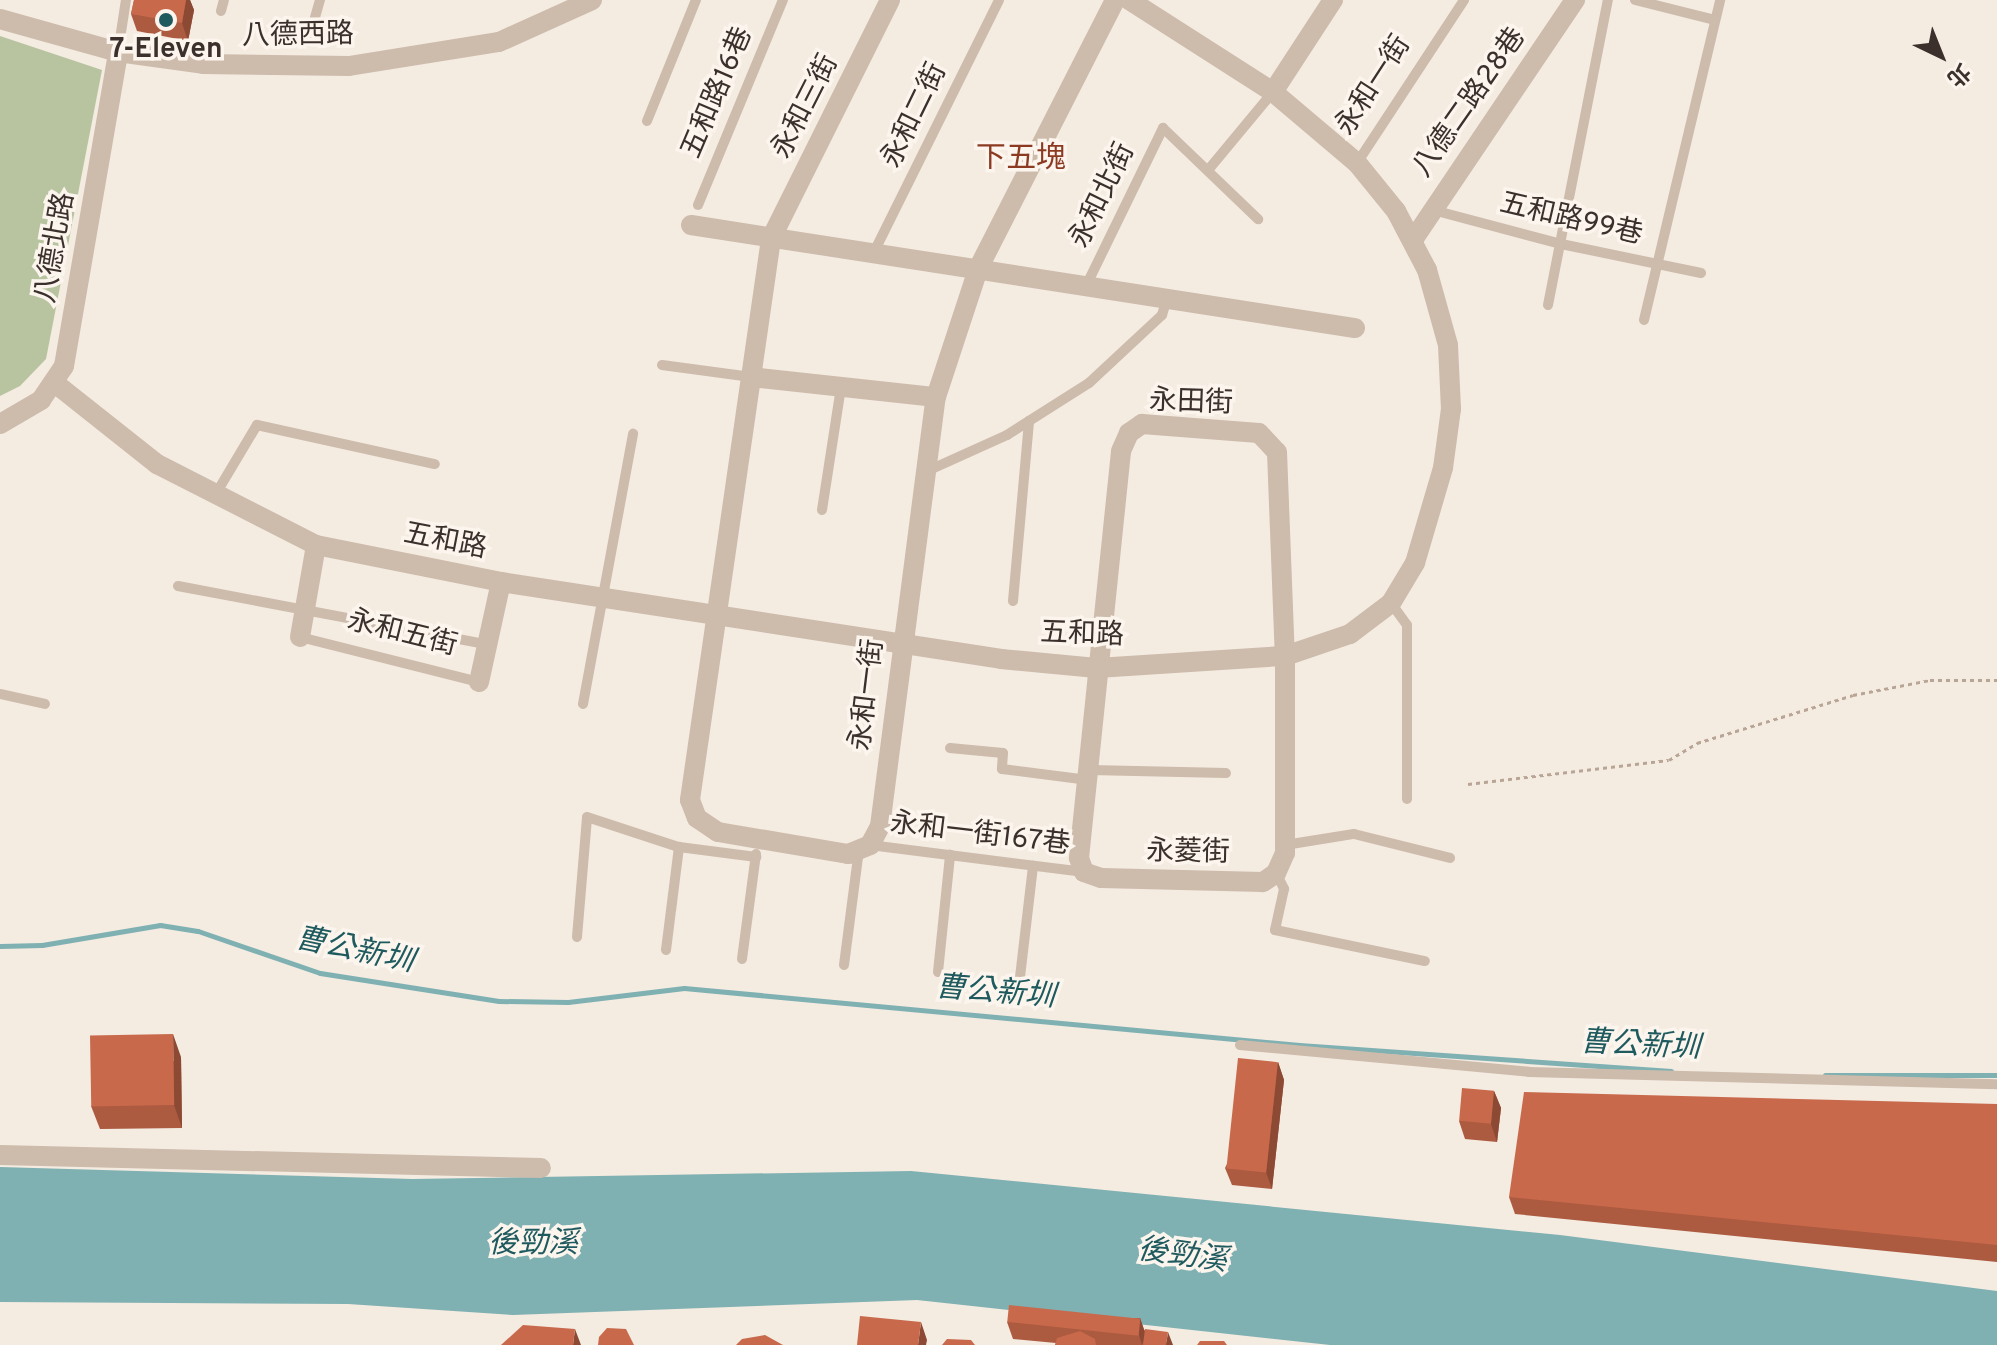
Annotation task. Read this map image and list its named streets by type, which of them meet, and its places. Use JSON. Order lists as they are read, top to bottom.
{
  "streets": {
    "street": [
      "八德西路",
      "永和一街",
      "八德二路28巷",
      "永和三街",
      "八德北路",
      "永田街",
      "五和路",
      "永和五街",
      "永菱街"
    ],
    "lane": [
      "五和路16巷",
      "永和二街",
      "永和北街",
      "五和路99巷",
      "永和一街167巷"
    ]
  },
  "crossings": [
    ["八德西路", "八德北路"],
    ["永和一街", "五和路"],
    ["永和一街", "永和一街167巷"],
    ["八德二路28巷", "五和路99巷"],
    ["八德二路28巷", "五和路"],
    ["永和三街", "五和路"],
    ["八德北路", "五和路"],
    ["永田街", "五和路"],
    ["五和路", "永和五街"],
    ["永和一街167巷", "永菱街"]
  ],
  "districts": ["下五塊"],
  "water": ["曹公新圳", "後勁溪"],
  "places": ["7-Eleven"],
  "north": "bottom right"
}
